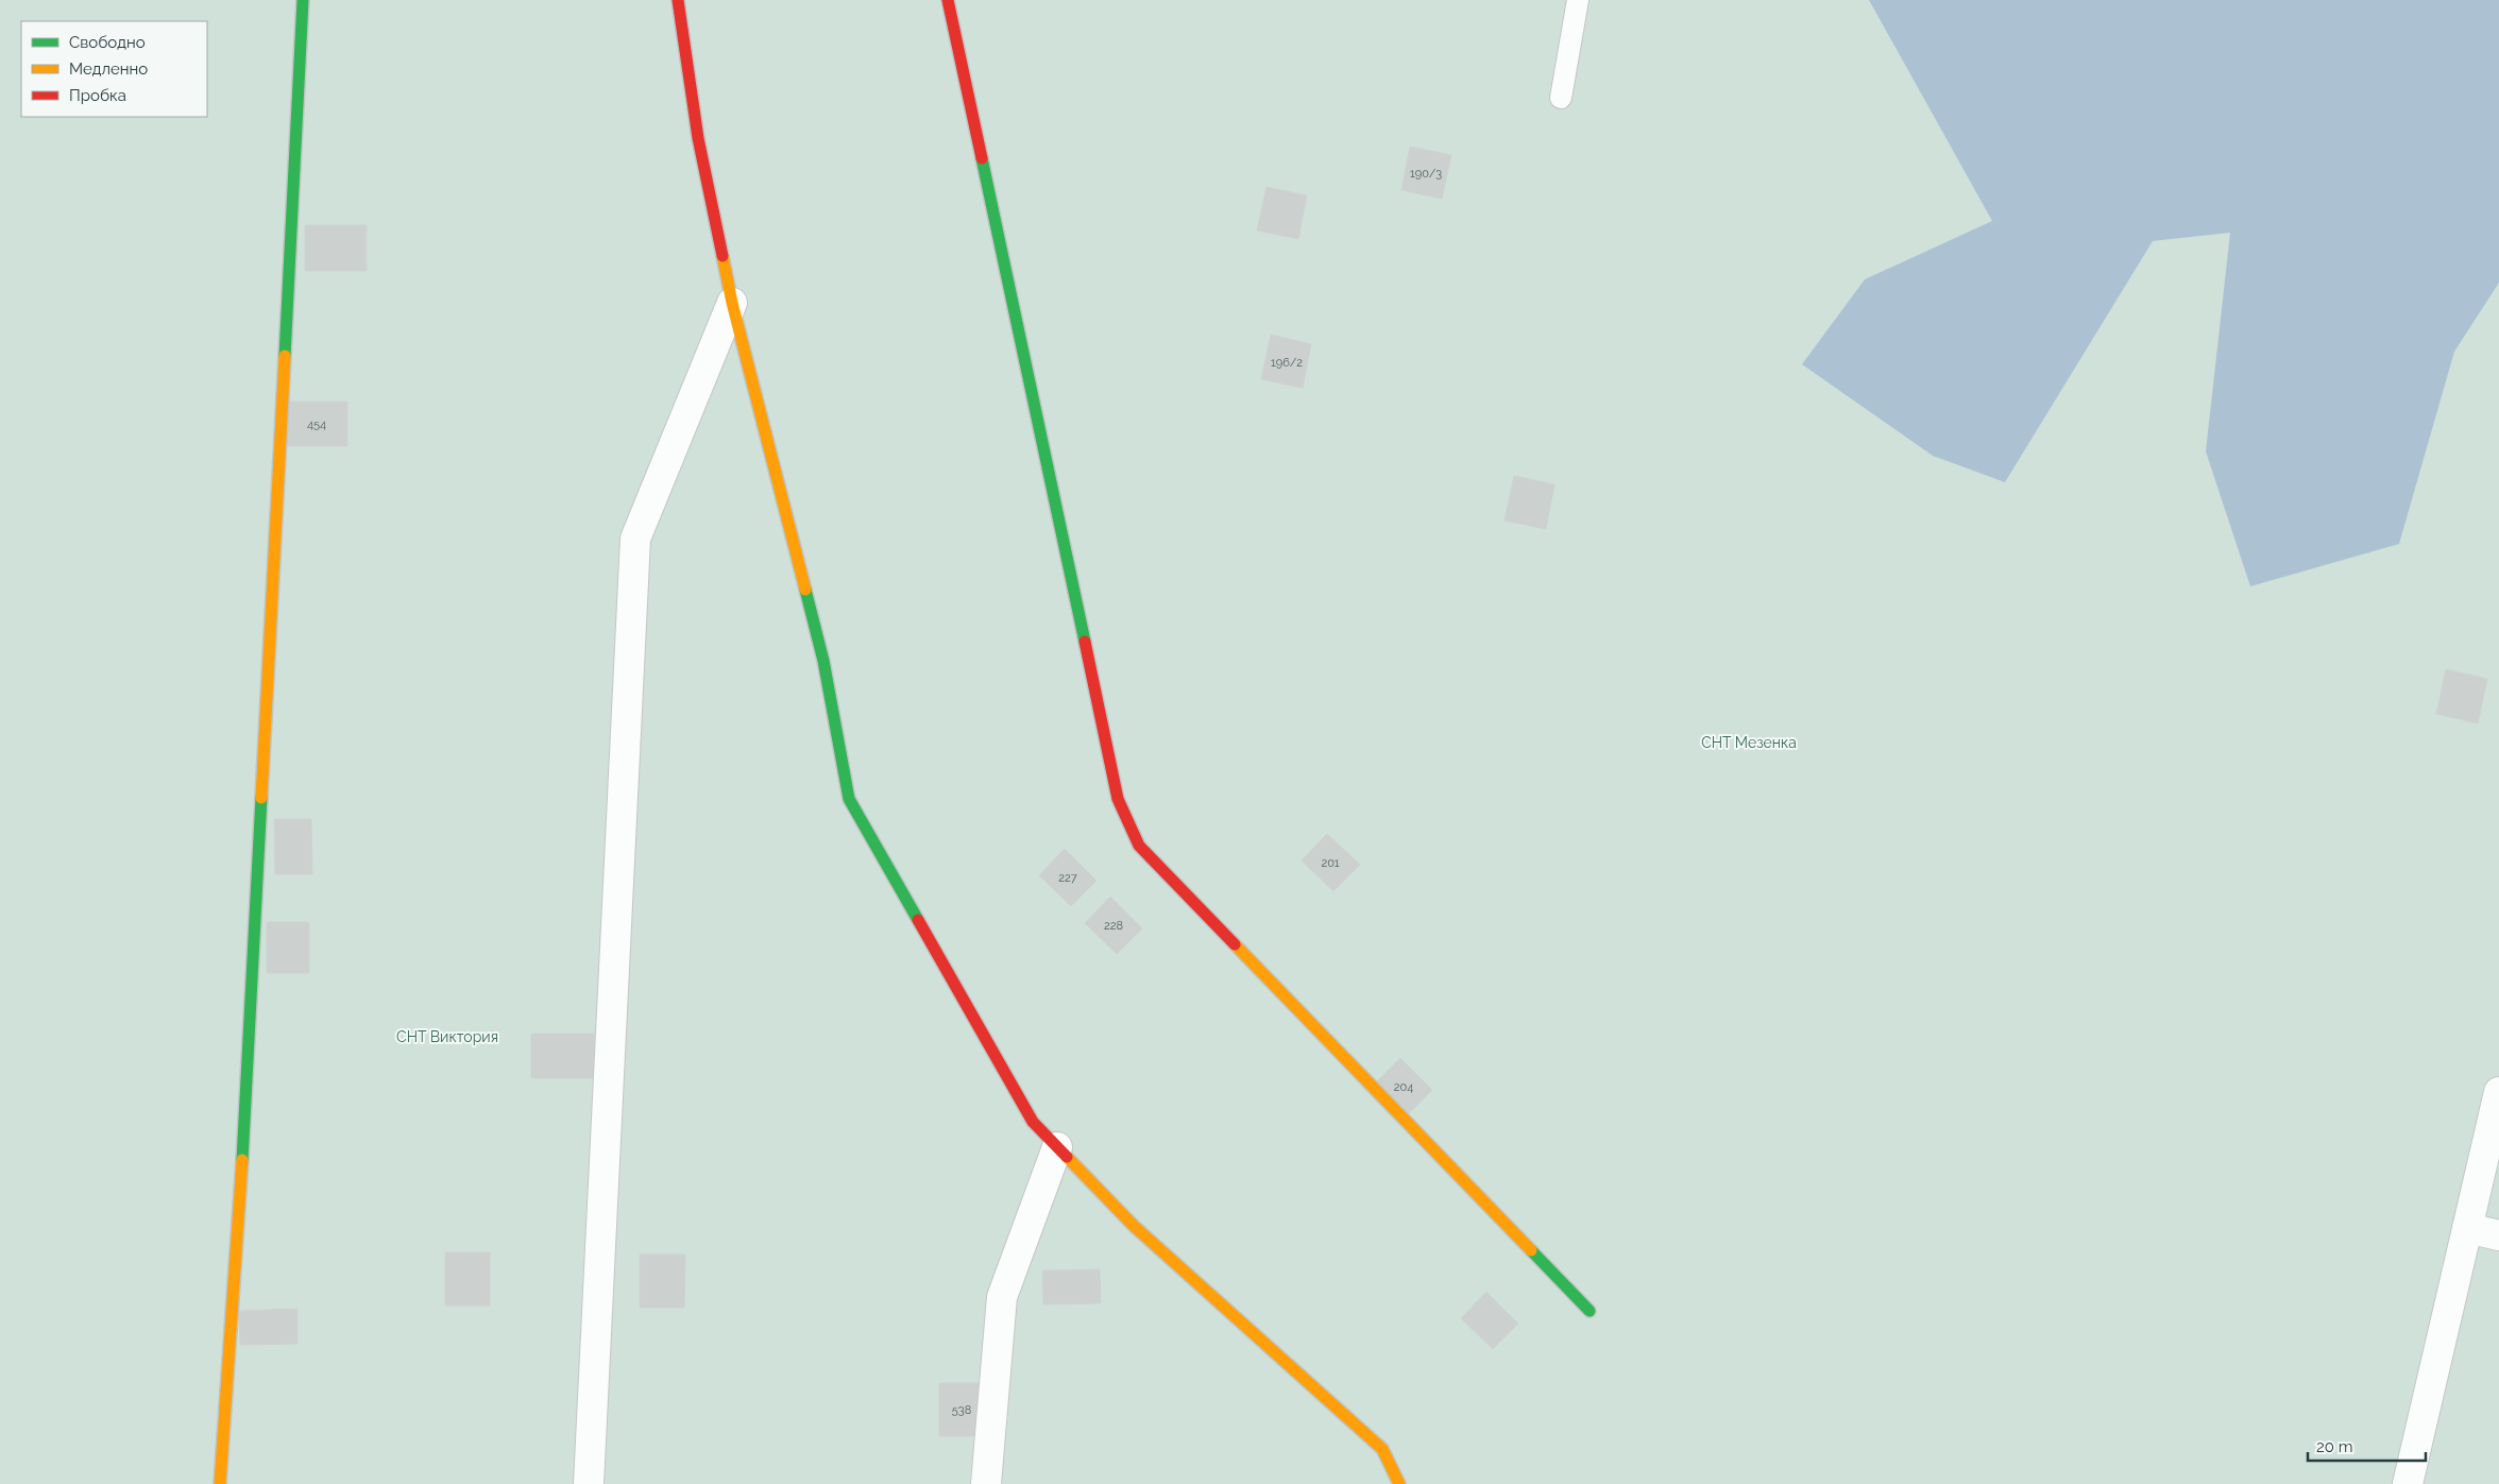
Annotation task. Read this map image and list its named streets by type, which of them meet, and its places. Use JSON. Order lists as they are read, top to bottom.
{
  "parks": ["СНТ Мезенка", "СНТ Виктория"],
  "house_numbers": [
    "190/3",
    "196/2",
    "454",
    "201",
    "227",
    "228",
    "204",
    "538"
  ],
  "legend": ["Свободно", "Медленно", "Пробка"],
  "scale_bar": "20 m"
}
